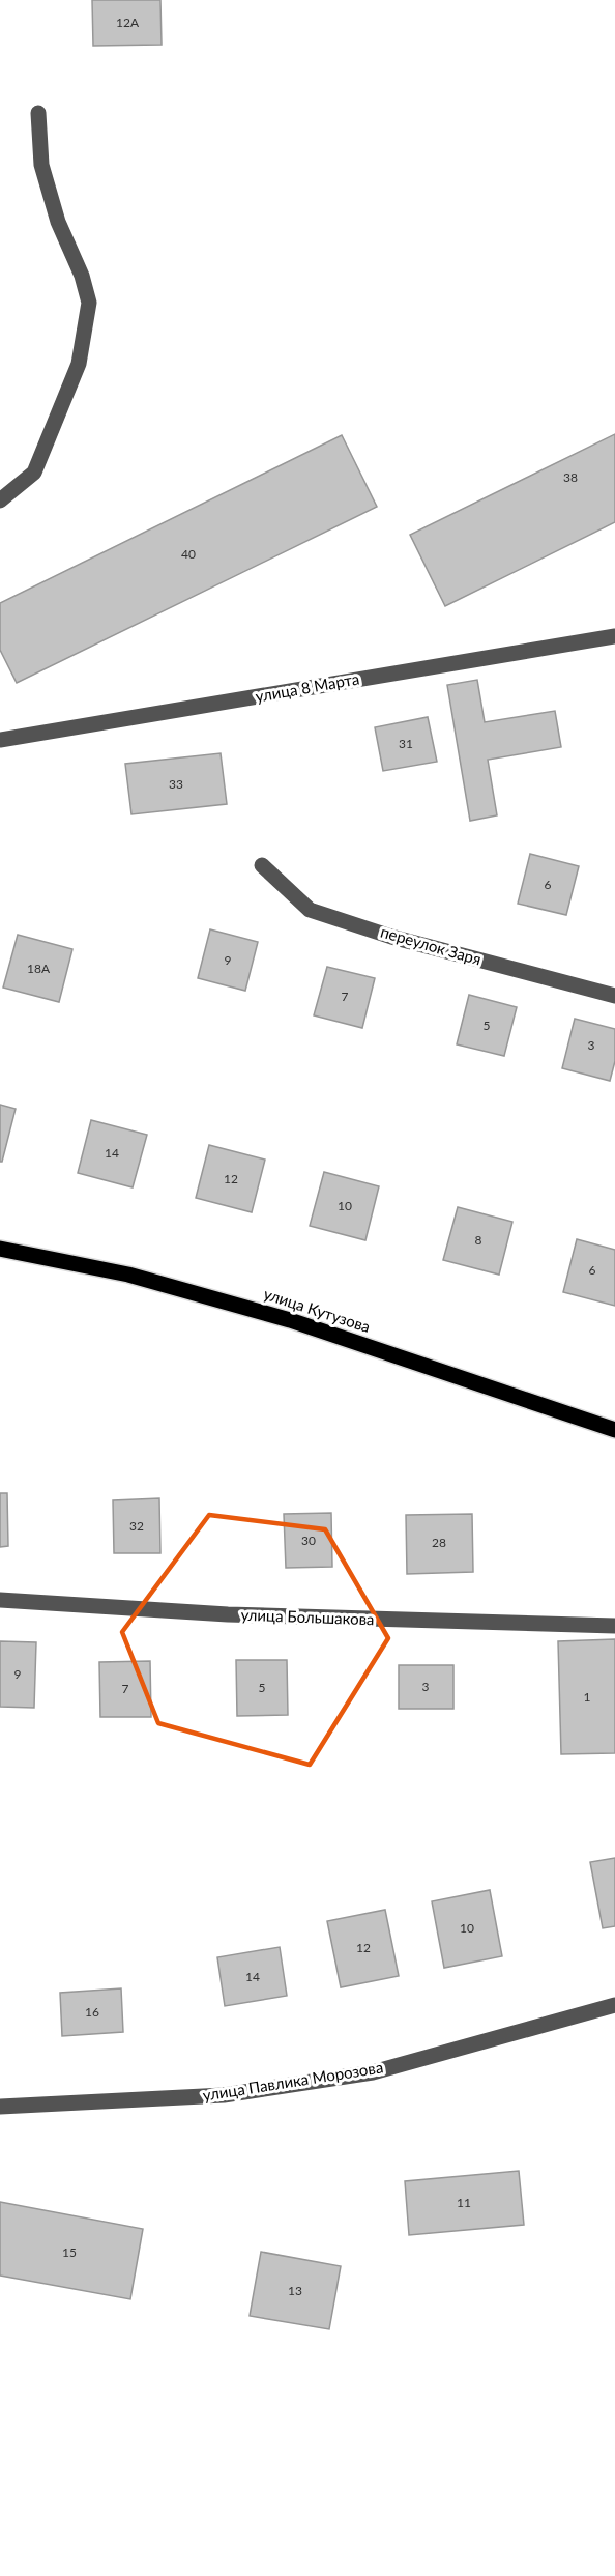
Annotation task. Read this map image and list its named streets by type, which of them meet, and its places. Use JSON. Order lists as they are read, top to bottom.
{
  "streets": {
    "main road": ["улица Кутузова"],
    "street": [
      "улица 8 Марта",
      "переулок Заря",
      "улица Большакова",
      "улица Павлика Морозова"
    ]
  },
  "house_numbers": [
    "12А",
    "38",
    "40",
    "31",
    "33",
    "6",
    "9",
    "18А",
    "7",
    "5",
    "3",
    "14",
    "12",
    "10",
    "8",
    "6",
    "32",
    "30",
    "28",
    "9",
    "3",
    "5",
    "7",
    "1",
    "10",
    "12",
    "14",
    "16",
    "11",
    "15",
    "13"
  ]
}
